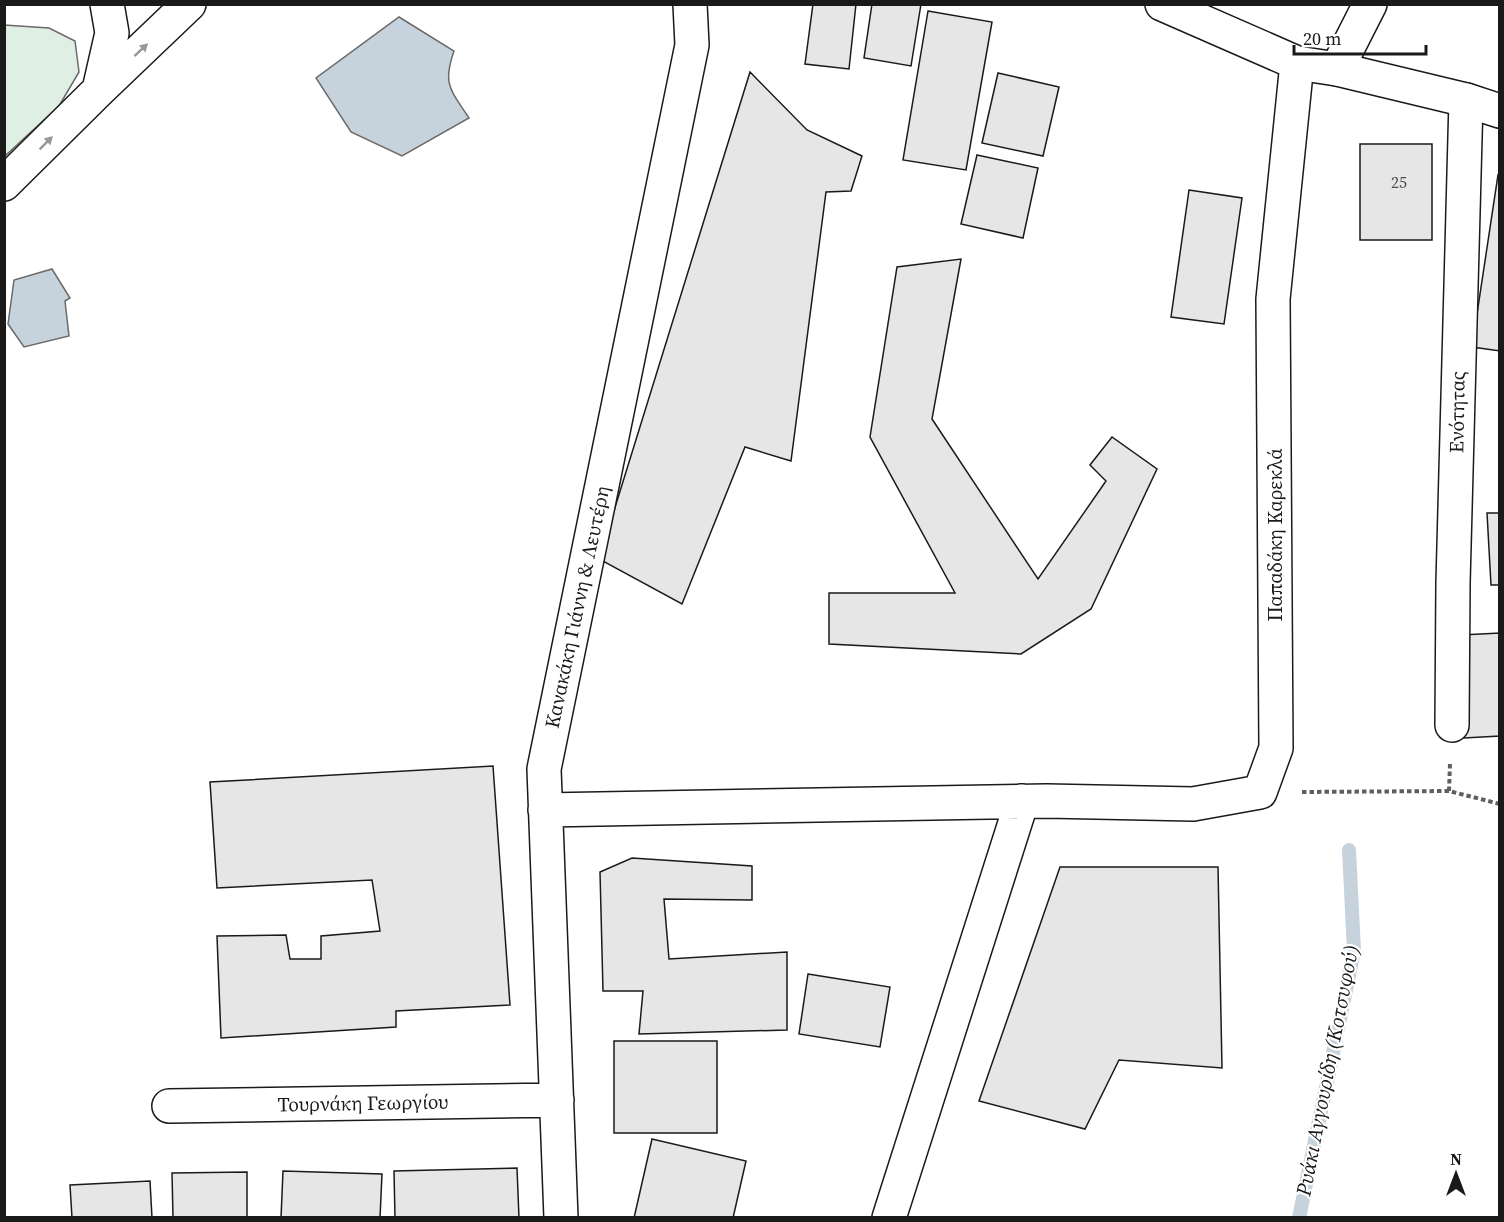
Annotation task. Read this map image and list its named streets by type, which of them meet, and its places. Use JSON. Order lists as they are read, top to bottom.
{
  "streets": {
    "street": [
      "Ενότητας",
      "Παπαδάκη Καρεκλά",
      "Κανακάκη Γιάννη & Λευτέρη",
      "Τουρνάκη Γεωργίου"
    ]
  },
  "crossings": [
    ["Κανακάκη Γιάννη & Λευτέρη", "Τουρνάκη Γεωργίου"]
  ],
  "water": ["Ρυάκι Αγγουρίδη (Κοτσυφού)"],
  "house_numbers": ["25"],
  "scale_bar": "20 m",
  "north": "top"
}
